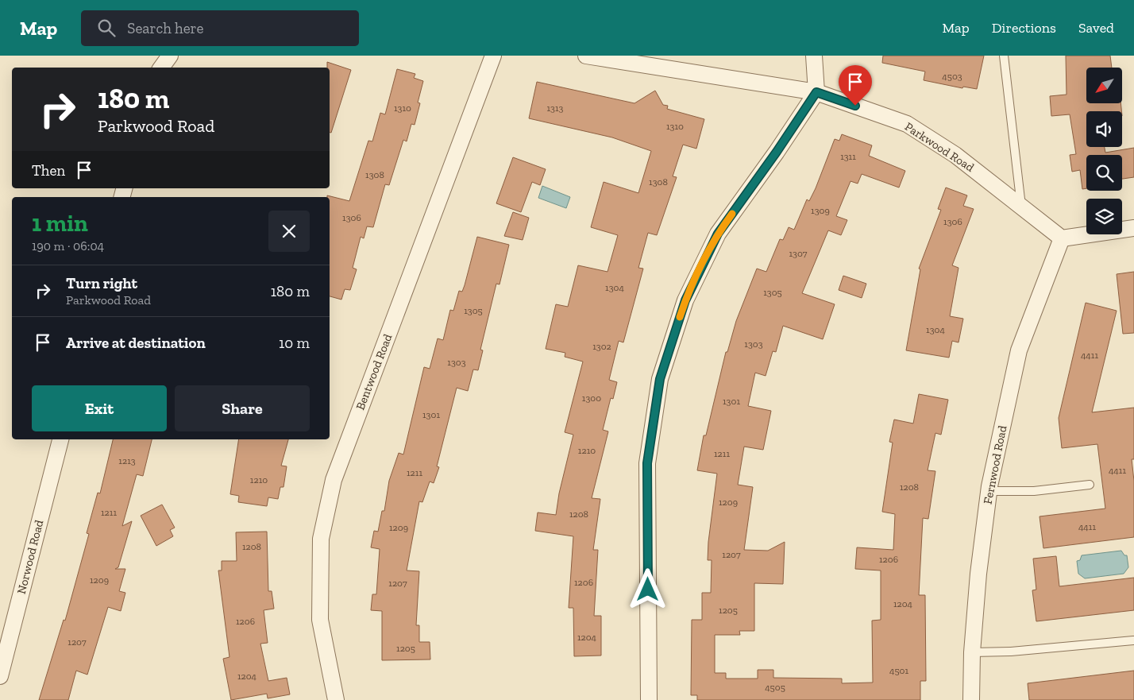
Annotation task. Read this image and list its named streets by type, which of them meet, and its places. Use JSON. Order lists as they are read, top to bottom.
{
  "streets": {
    "street": [
      "Parkwood Road",
      "Bentwood Road",
      "Fernwood Road",
      "Norwood Road"
    ]
  },
  "crossings": [
    ["Parkwood Road", "Fernwood Road"]
  ],
  "house_numbers": [
    "4503",
    "1310",
    "1313",
    "1310",
    "1311",
    "1308",
    "1308",
    "1309",
    "1306",
    "1306",
    "1307",
    "1304",
    "1305",
    "1305",
    "1304",
    "1303",
    "1302",
    "4411",
    "1303",
    "1300",
    "1301",
    "1301",
    "1210",
    "1211",
    "1213",
    "4411",
    "1211",
    "1210",
    "1208",
    "1209",
    "1211",
    "1208",
    "4411",
    "1209",
    "1208",
    "1207",
    "1206",
    "1209",
    "1206",
    "1207",
    "1204",
    "1205",
    "1206",
    "1204",
    "1207",
    "1205",
    "4501",
    "1204",
    "4505"
  ],
  "north": "bottom left",
  "page": {
    "header": "Map",
    "search": "Search here",
    "nav": ["Map", "Directions", "Saved"],
    "turn": ["180 m", "Parkwood Road"],
    "then": "Then",
    "heading": ["1 min", "190 m · 06:04"],
    "list": [
      {
        "name": "Turn right",
        "note": "Parkwood Road",
        "value": "180 m"
      },
      {
        "name": "Arrive at destination",
        "value": "10 m"
      }
    ],
    "buttons": ["Exit", "Share"]
  }
}
